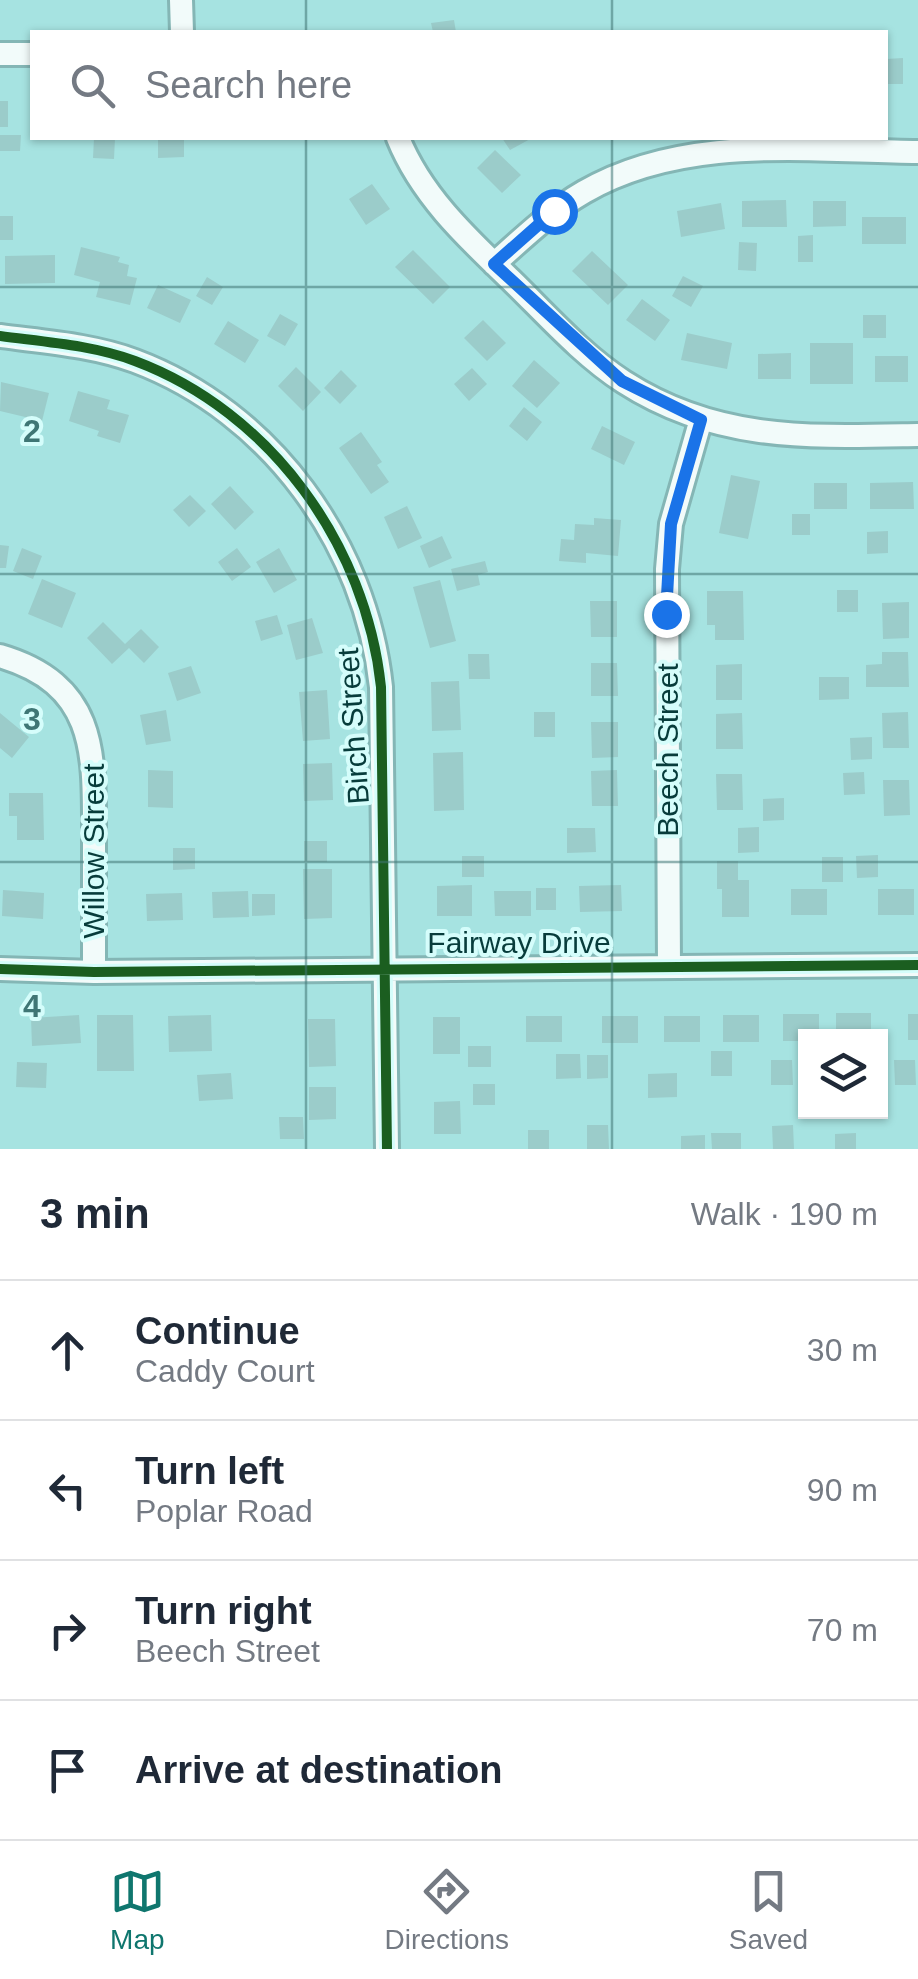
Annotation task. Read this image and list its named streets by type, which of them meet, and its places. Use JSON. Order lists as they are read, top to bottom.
{
  "streets": {
    "street": [
      "Birch Street",
      "Beech Street",
      "Willow Street",
      "Fairway Drive"
    ]
  },
  "crossings": [
    ["Birch Street", "Fairway Drive"],
    ["Beech Street", "Fairway Drive"],
    ["Willow Street", "Fairway Drive"]
  ],
  "page": {
    "search": "Search here",
    "heading": ["3 min", "Walk · 190 m"],
    "list": [
      ["Continue", "Caddy Court", "30 m"],
      ["Turn left", "Poplar Road", "90 m"],
      ["Turn right", "Beech Street", "70 m"],
      "Arrive at destination"
    ],
    "nav": ["Map", "Directions", "Saved"]
  },
  "grid": {
    "rows": ["2", "3", "4"]
  }
}
